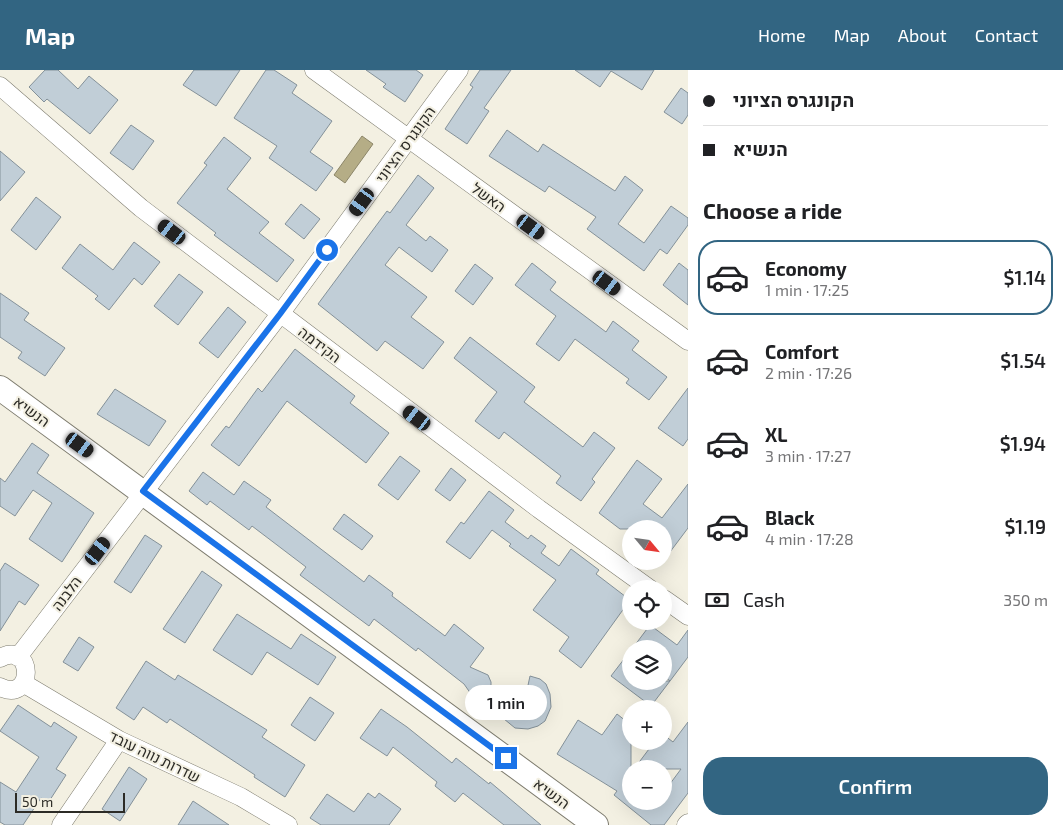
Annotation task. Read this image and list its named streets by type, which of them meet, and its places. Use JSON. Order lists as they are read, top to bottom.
{
  "streets": {
    "street": [
      "הקונגרס הציוני",
      "האשל",
      "הקידמה",
      "הנשיא",
      "הלבנה",
      "שדרות נווה עובד"
    ]
  },
  "crossings": [
    ["הקונגרס הציוני", "האשל"],
    ["הקונגרס הציוני", "הקידמה"],
    ["הקונגרס הציוני", "הלבנה"],
    ["הקידמה", "הלבנה"],
    ["הנשיא", "הלבנה"]
  ],
  "scale_bar": "50 m",
  "north": "bottom right",
  "page": {
    "header": "Map",
    "nav": [
      "Home",
      "Map",
      "About",
      "Contact"
    ],
    "banner": ["הקונגרס הציוני", "הנשיא"],
    "heading": "Choose a ride",
    "list": [
      {
        "name": "Economy",
        "note": "1 min · 17:25",
        "value": "$1.14"
      },
      {
        "name": "Comfort",
        "note": "2 min · 17:26",
        "value": "$1.54"
      },
      {
        "name": "XL",
        "note": "3 min · 17:27",
        "value": "$1.94"
      },
      {
        "name": "Black",
        "note": "4 min · 17:28",
        "value": "$1.19"
      }
    ],
    "map_buttons": ["+", "−"],
    "pay": ["Cash", "350 m"],
    "bubble": "1 min",
    "buttons": "Confirm",
    "scale": "50 m"
  }
}
